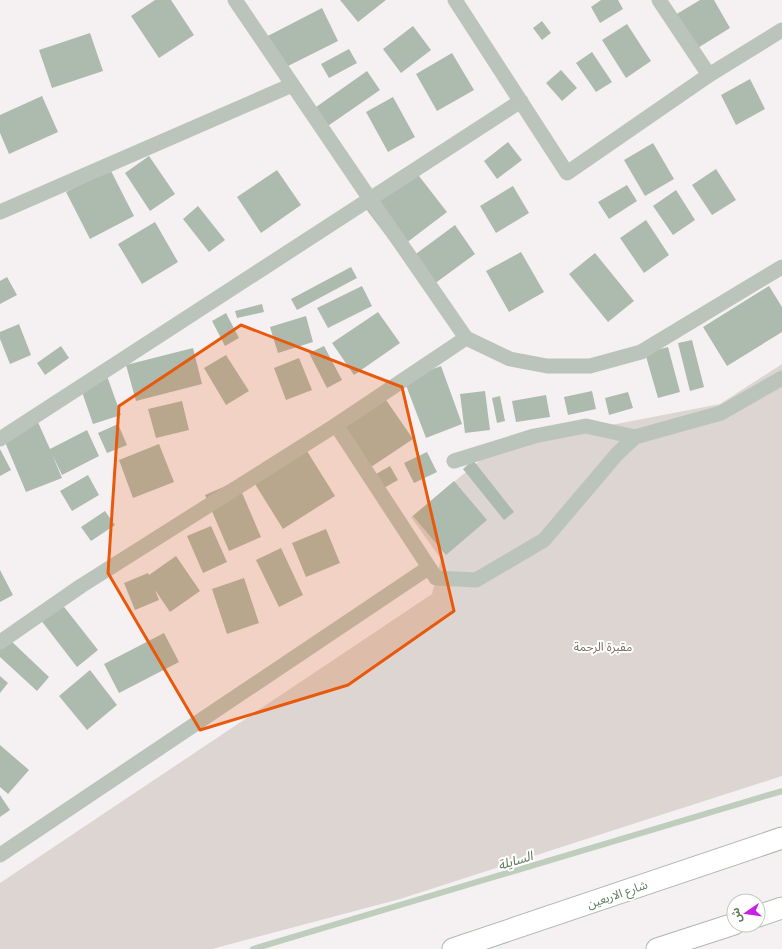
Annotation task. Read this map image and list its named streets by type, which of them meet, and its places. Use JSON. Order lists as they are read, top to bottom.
{
  "streets": {
    "main road": ["شارع الاربعين"]
  },
  "water": ["السايلة"],
  "parks": ["مقبرة الرحمة"],
  "north": "left"
}
